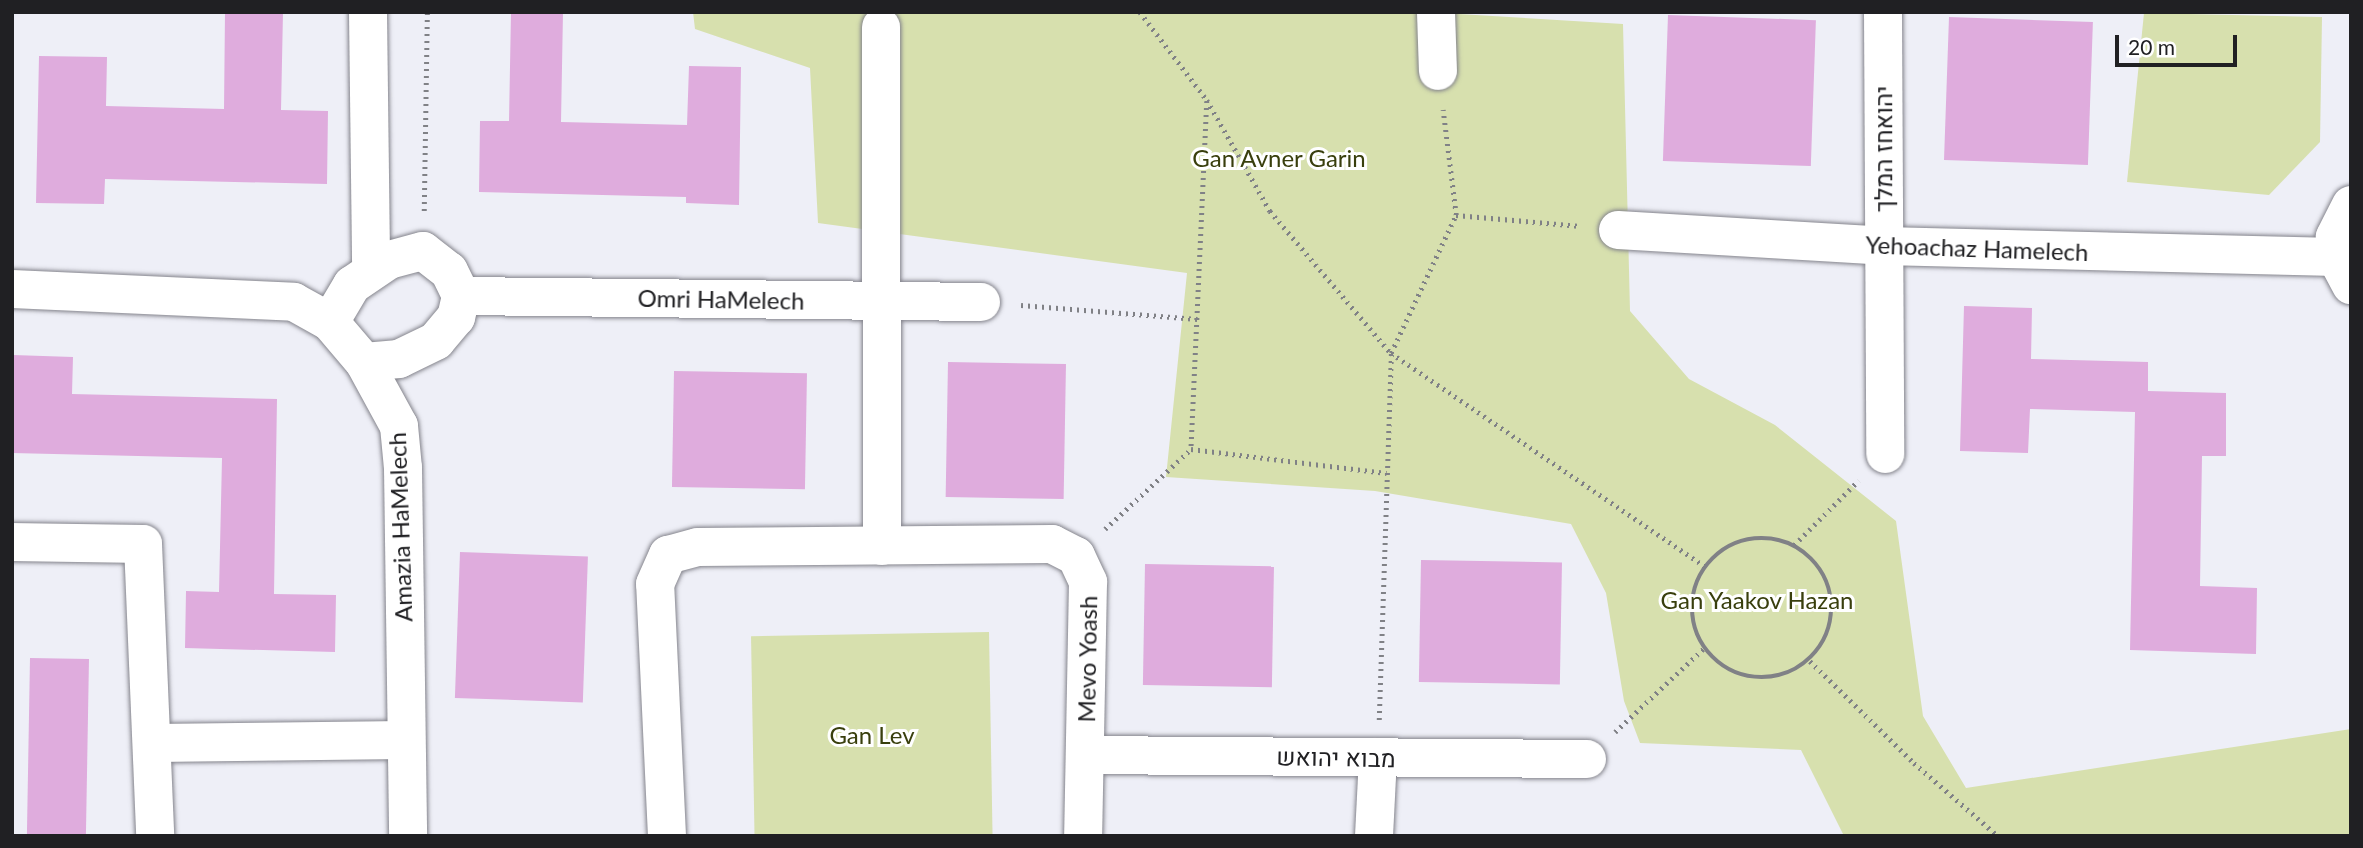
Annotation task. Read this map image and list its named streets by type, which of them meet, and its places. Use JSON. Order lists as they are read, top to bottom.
{
  "streets": {
    "street": [
      "יהואחז המלך",
      "Yehoachaz Hamelech",
      "Omri HaMelech",
      "Amazia HaMelech",
      "Mevo Yoash",
      "מבוא יהואש"
    ]
  },
  "crossings": [
    ["יהואחז המלך", "Yehoachaz Hamelech"],
    ["Omri HaMelech", "Amazia HaMelech"],
    ["Mevo Yoash", "מבוא יהואש"]
  ],
  "parks": ["Gan Avner Garin", "Gan Yaakov Hazan", "Gan Lev"],
  "scale_bar": "20 m"
}
